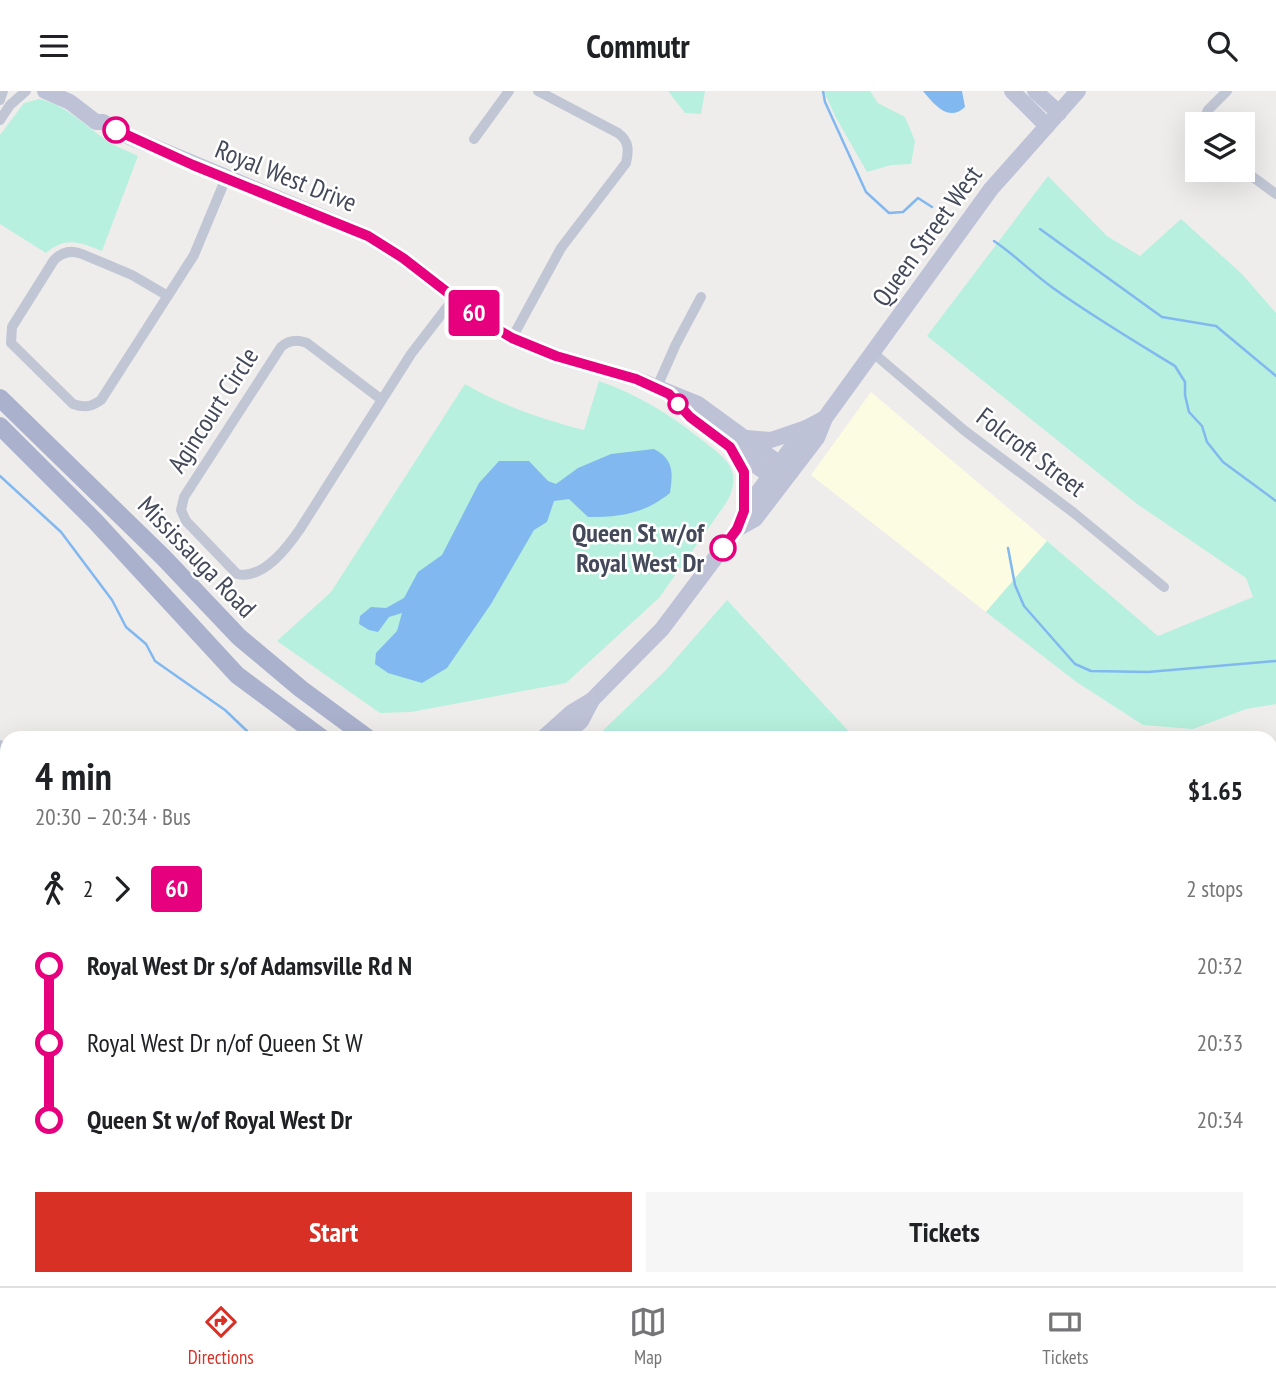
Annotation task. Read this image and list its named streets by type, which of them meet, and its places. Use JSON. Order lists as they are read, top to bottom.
{
  "streets": {
    "main road": ["Royal West Drive", "Queen Street West", "Mississauga Road"],
    "street": ["Agincourt Circle", "Folcroft Street"]
  },
  "crossings": [
    ["Royal West Drive", "Queen Street West"],
    ["Royal West Drive", "Agincourt Circle"],
    ["Queen Street West", "Folcroft Street"]
  ],
  "places": ["Queen St w/of Royal West Dr"],
  "lines": ["bus line 60"],
  "page": {
    "header": "Commutr",
    "on_map": "60",
    "heading": ["4 min", "20:30 – 20:34 · Bus", "$1.65"],
    "legs": ["2", "60", "2 stops"],
    "list": [
      {
        "name": "Royal West Dr s/of Adamsville Rd N",
        "value": "20:32"
      },
      {
        "name": "Royal West Dr n/of Queen St W",
        "value": "20:33"
      },
      {
        "name": "Queen St w/of Royal West Dr",
        "value": "20:34"
      }
    ],
    "buttons": ["Start", "Tickets"],
    "tabs": ["Directions", "Map", "Tickets"]
  }
}
